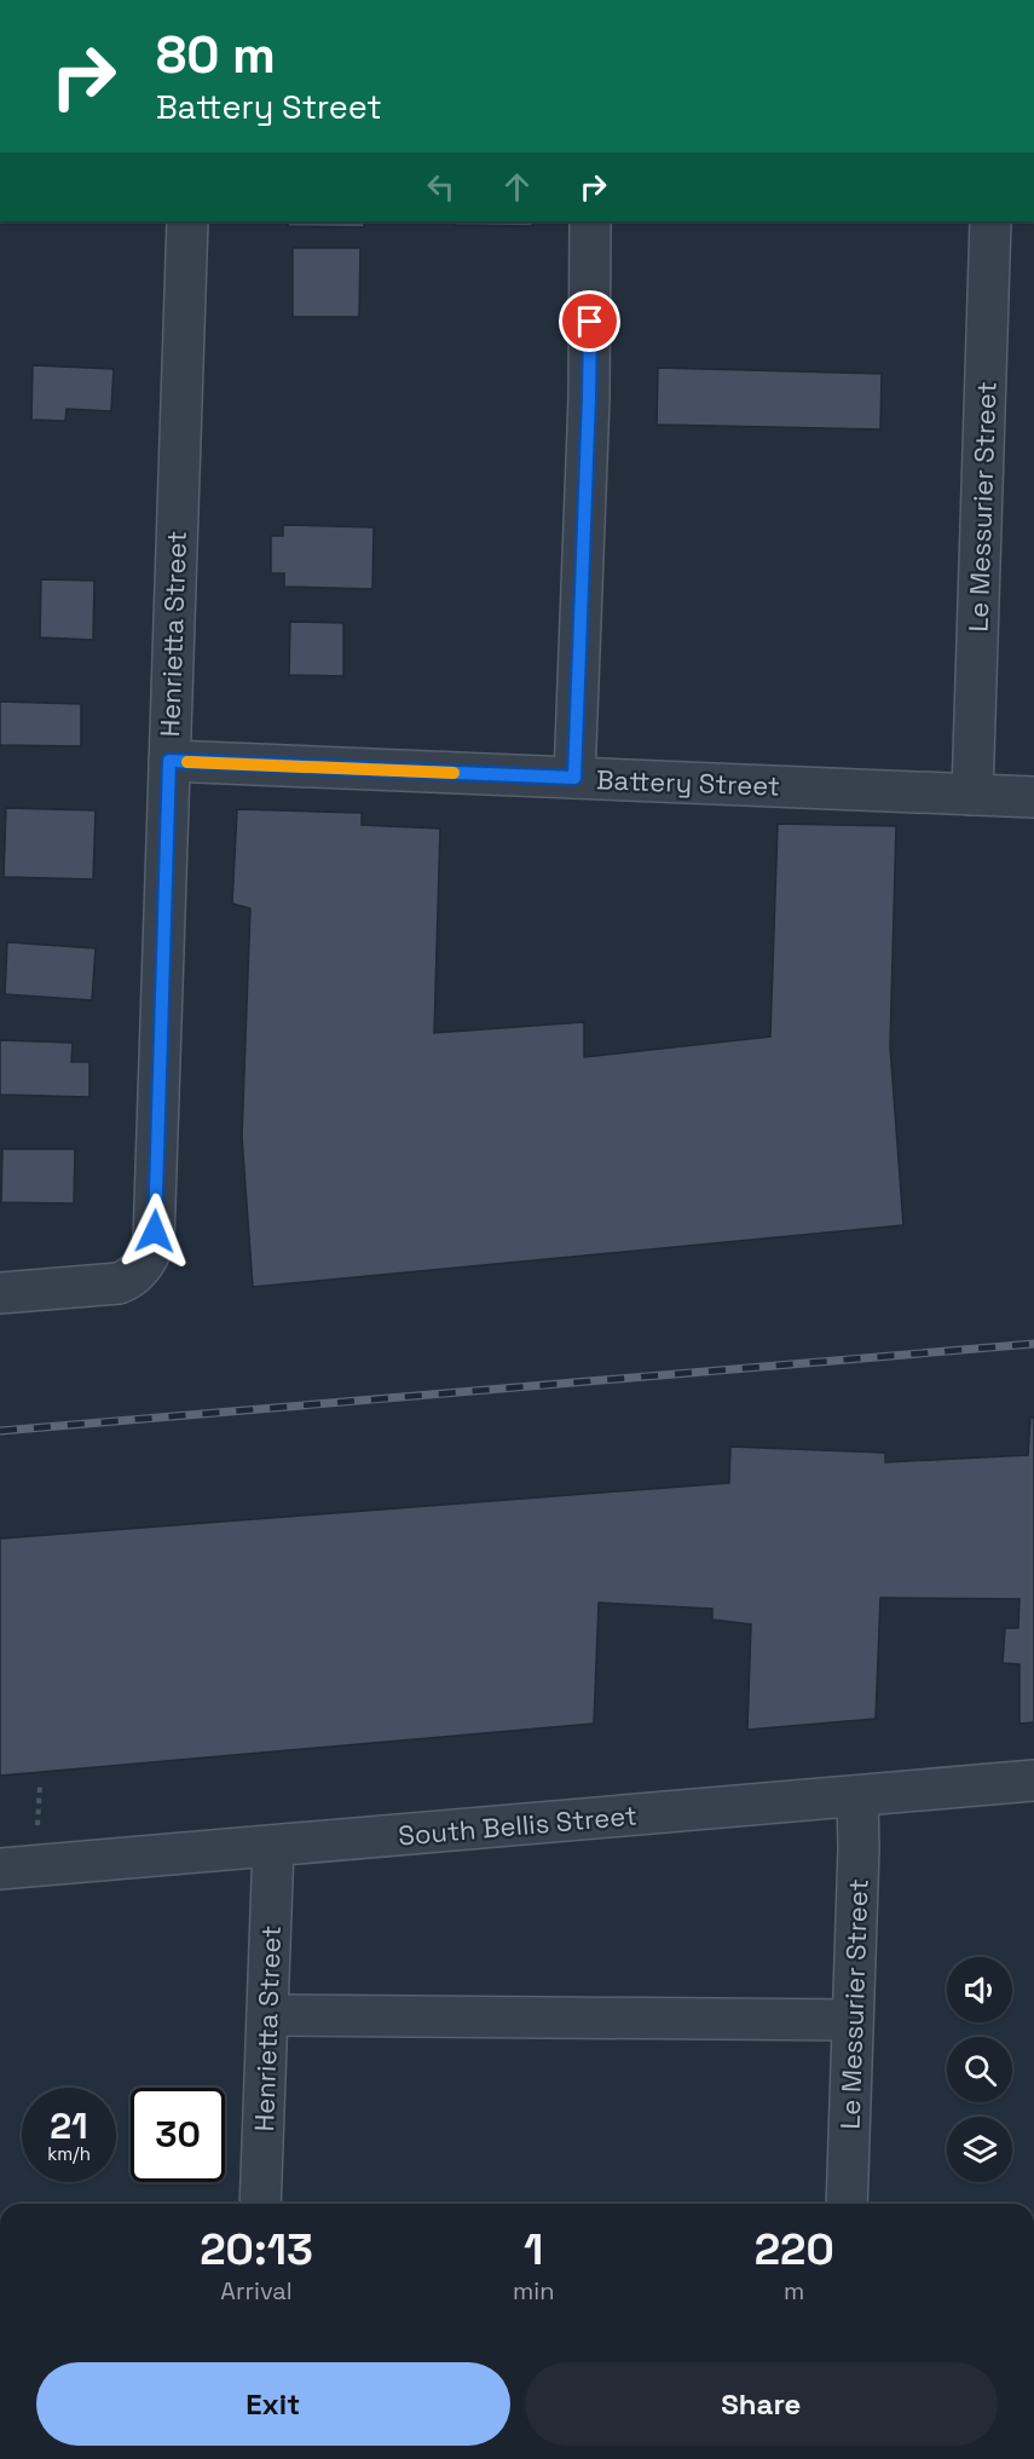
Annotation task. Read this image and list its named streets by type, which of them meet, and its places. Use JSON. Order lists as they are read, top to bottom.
{
  "streets": {
    "street": [
      "Le Messurier Street",
      "Henrietta Street",
      "Battery Street",
      "South Bellis Street"
    ]
  },
  "crossings": [
    ["Le Messurier Street", "Battery Street"],
    ["Le Messurier Street", "South Bellis Street"],
    ["Henrietta Street", "Battery Street"],
    ["Henrietta Street", "South Bellis Street"]
  ],
  "page": {
    "turn": ["80 m", "Battery Street"],
    "speed": "21 km/h",
    "limit": "30",
    "eta": [
      "20:13",
      "Arrival",
      "1",
      "min",
      "220",
      "m"
    ],
    "buttons": ["Exit", "Share"]
  }
}
